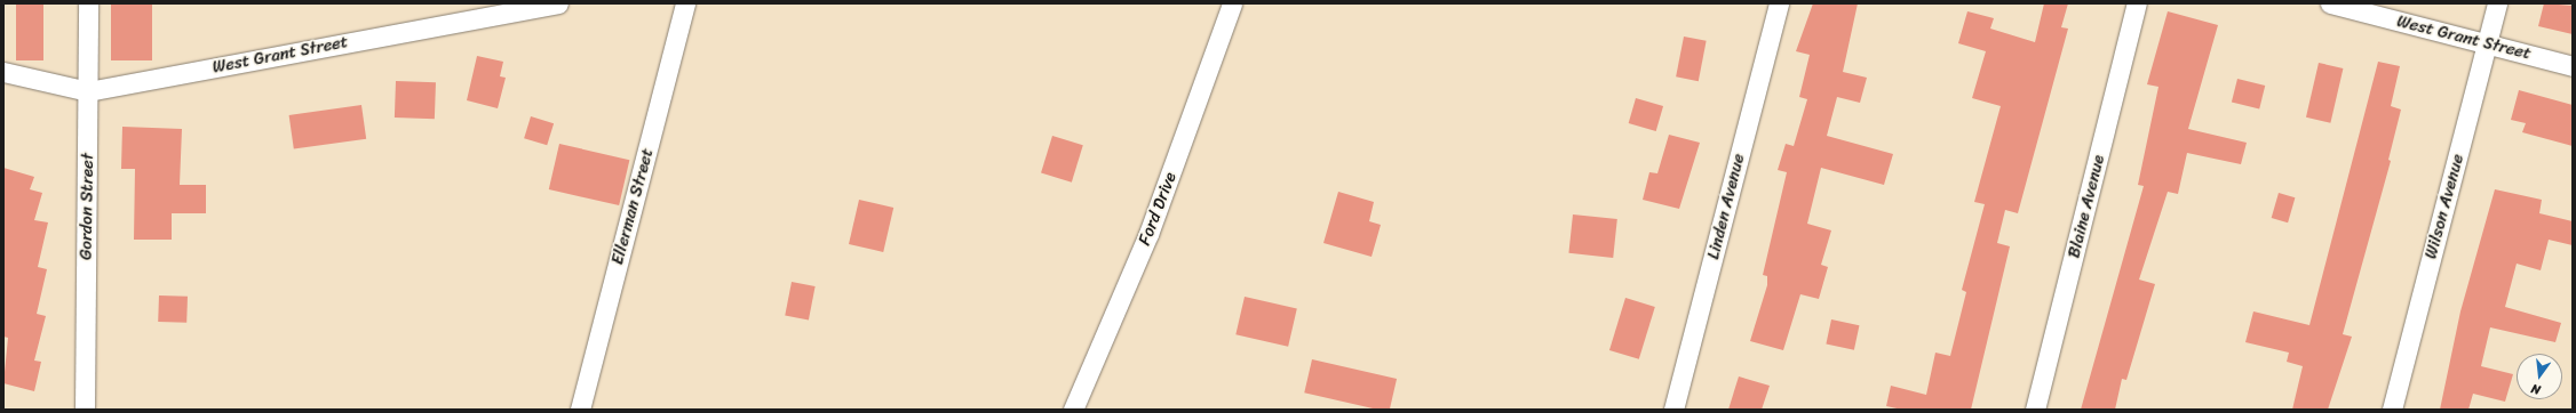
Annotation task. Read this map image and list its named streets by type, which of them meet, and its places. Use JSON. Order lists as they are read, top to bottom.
{
  "streets": {
    "street": [
      "West Grant Street",
      "Gordon Street",
      "Ellerman Street",
      "Linden Avenue",
      "Blaine Avenue",
      "Wilson Avenue",
      "Ford Drive"
    ]
  },
  "crossings": [
    ["West Grant Street", "Gordon Street"],
    ["West Grant Street", "Wilson Avenue"]
  ],
  "north": "bottom"
}
